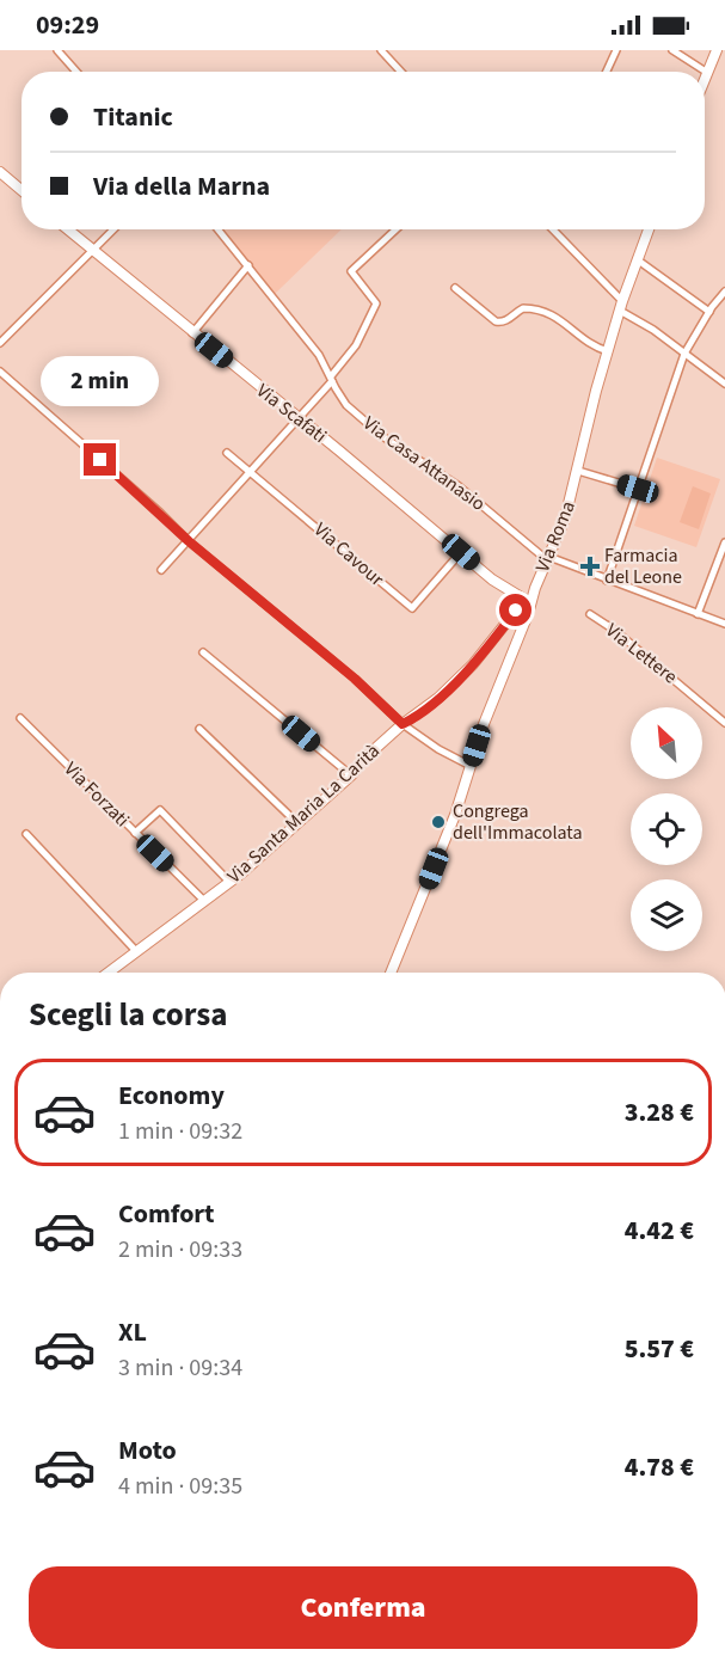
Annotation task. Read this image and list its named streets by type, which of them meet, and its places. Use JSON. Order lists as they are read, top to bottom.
{
  "streets": {
    "street": [
      "Via Scafati",
      "Via Casa Attanasio",
      "Via Roma",
      "Via Cavour",
      "Via Lettere",
      "Via Forzati",
      "Via Santa Maria La Carità"
    ]
  },
  "crossings": [
    ["Via Scafati", "Via Roma"],
    ["Via Scafati", "Via Cavour"],
    ["Via Scafati", "Via Santa Maria La Carità"],
    ["Via Casa Attanasio", "Via Roma"],
    ["Via Roma", "Via Santa Maria La Carità"],
    ["Via Forzati", "Via Santa Maria La Carità"]
  ],
  "places": {
    "health": ["Farmacia del Leone"],
    "other": ["Congrega dell'Immacolata"]
  },
  "north": "top left",
  "page": {
    "status": "09:29",
    "banner": ["Titanic", "Via della Marna"],
    "bubble": "2 min",
    "heading": "Scegli la corsa",
    "list": [
      {
        "name": "Economy",
        "note": "1 min · 09:32",
        "value": "3.28 €"
      },
      {
        "name": "Comfort",
        "note": "2 min · 09:33",
        "value": "4.42 €"
      },
      {
        "name": "XL",
        "note": "3 min · 09:34",
        "value": "5.57 €"
      },
      {
        "name": "Moto",
        "note": "4 min · 09:35",
        "value": "4.78 €"
      }
    ],
    "buttons": "Conferma"
  }
}
